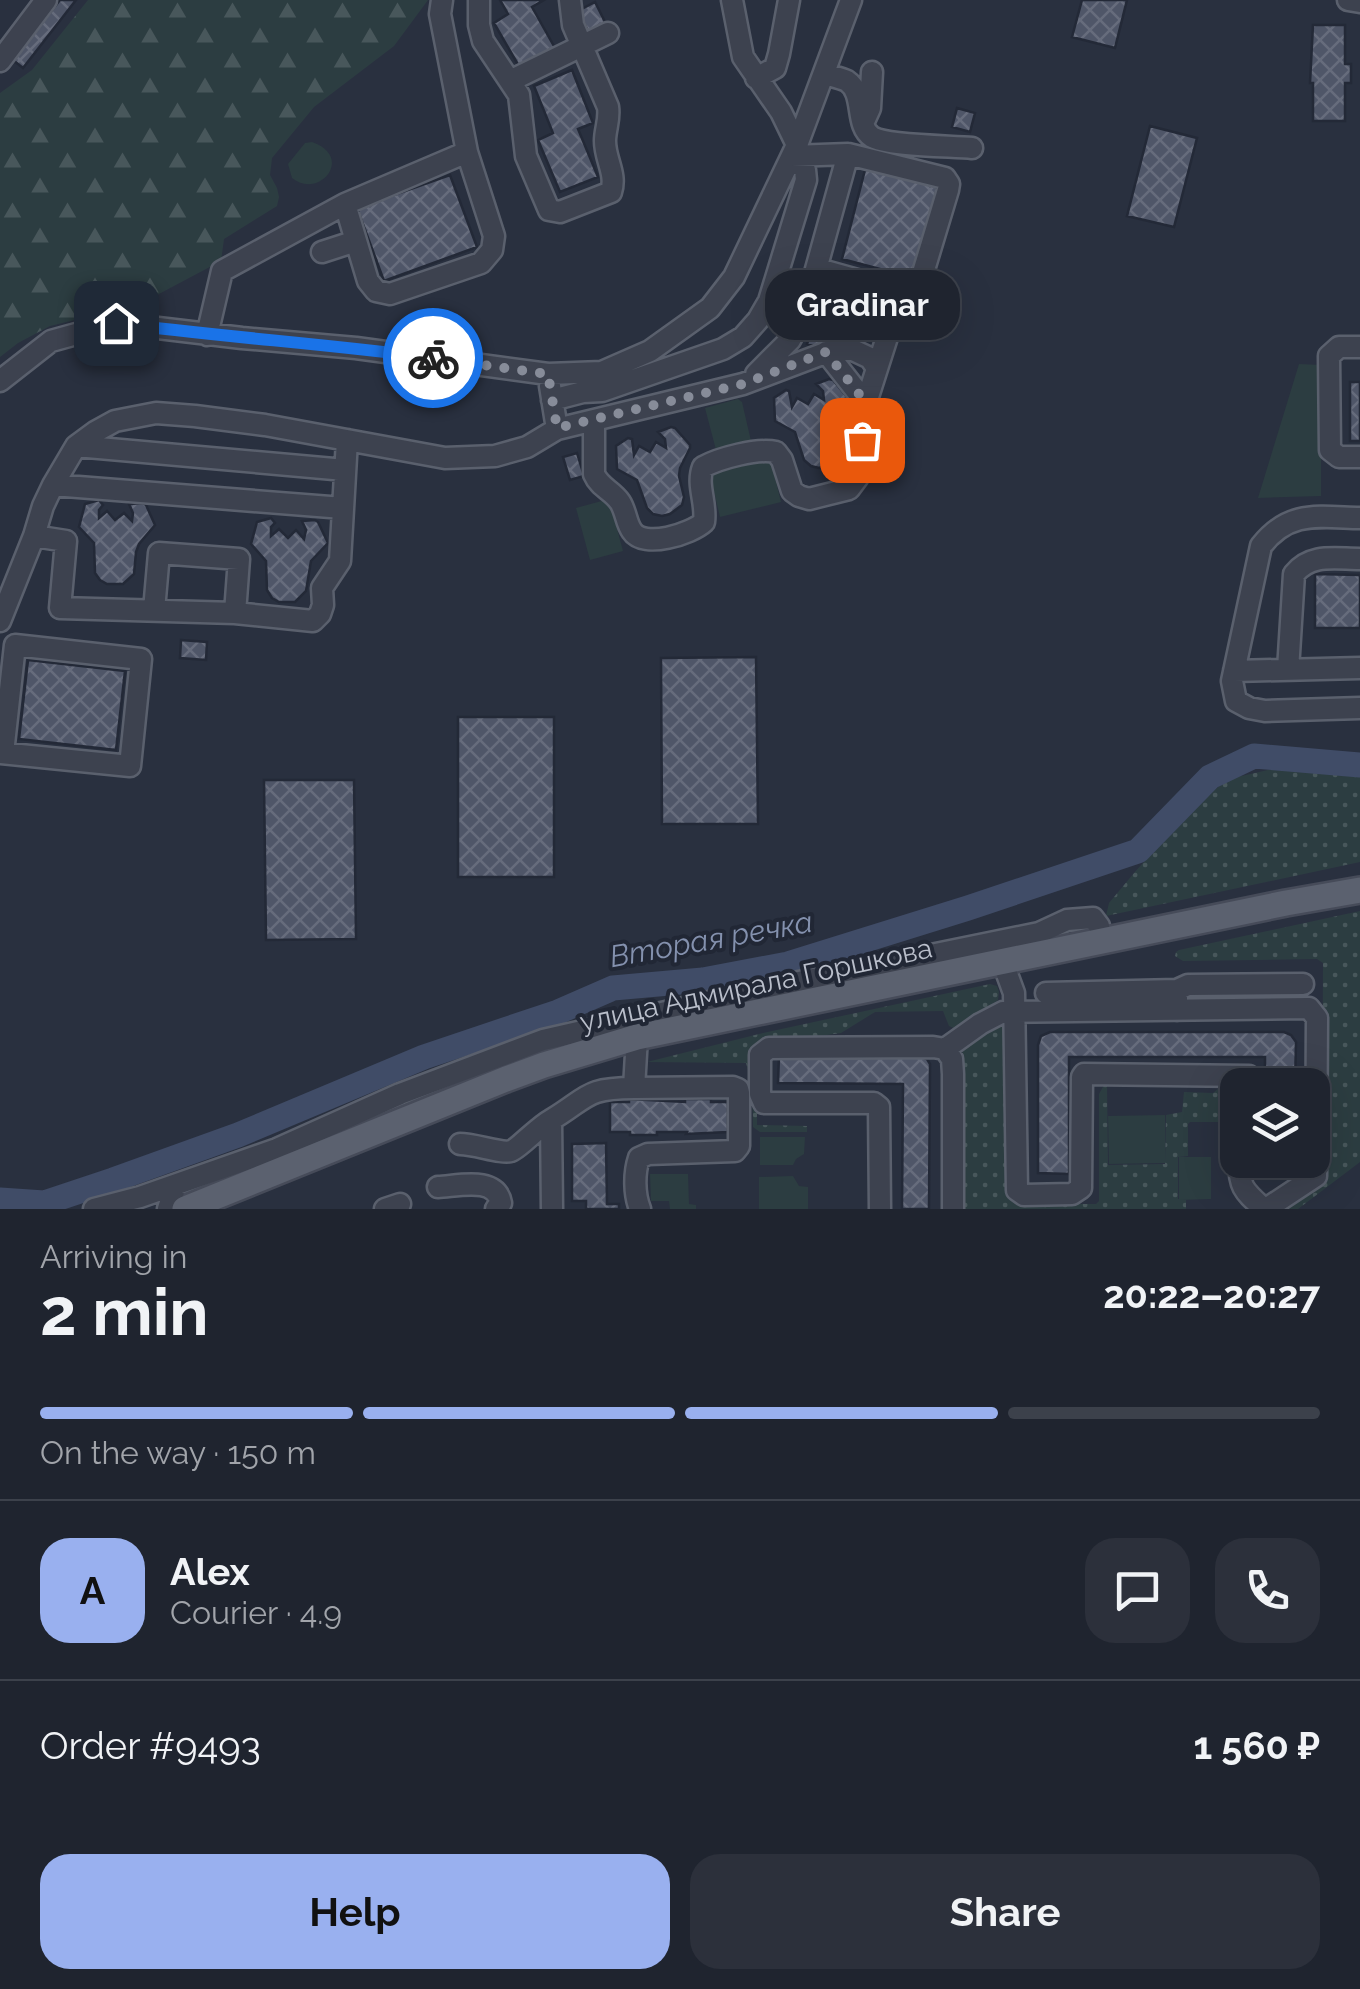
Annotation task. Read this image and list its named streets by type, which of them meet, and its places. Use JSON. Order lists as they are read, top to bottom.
{
  "streets": {
    "main road": ["улица Адмирала Горшкова"]
  },
  "water": ["Вторая речка"],
  "places": ["Gradinar"],
  "page": {
    "bubble": "Gradinar",
    "heading": ["2 min", "Arriving in", "20:22–20:27"],
    "panel": [
      "Alex",
      "Courier · 4.9",
      "Order #9493",
      "1 560 ₽"
    ],
    "bar": "On the way · 150 m",
    "round": "A",
    "buttons": ["Help", "Share"]
  }
}
